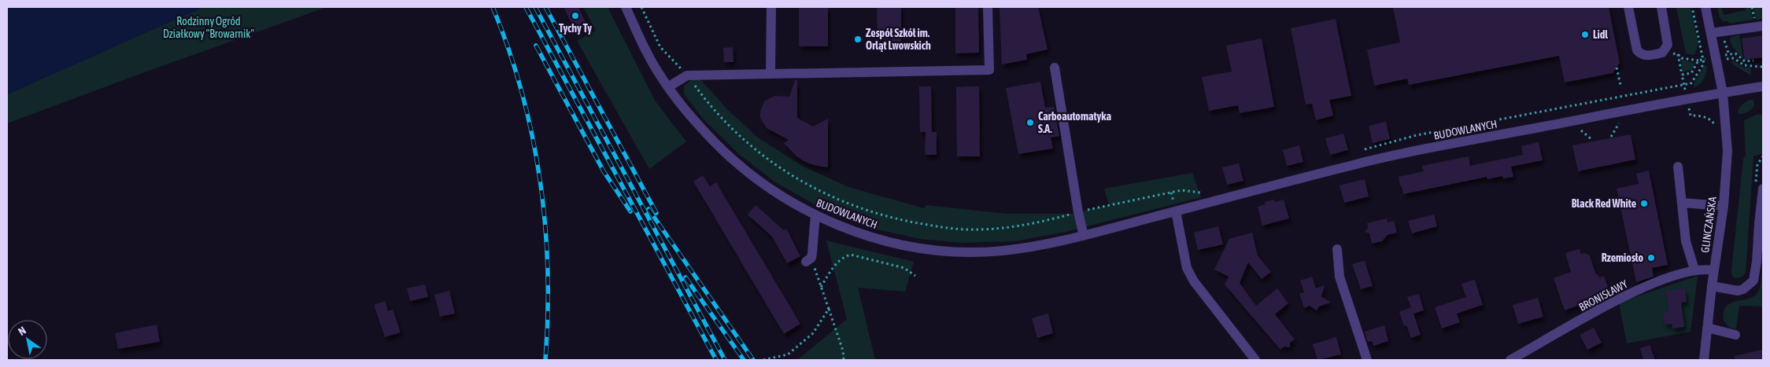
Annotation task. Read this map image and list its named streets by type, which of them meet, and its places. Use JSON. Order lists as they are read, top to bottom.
{
  "streets": {
    "street": ["BUDOWLANYCH", "GLINCZAŃSKA", "BRONISŁAWY"]
  },
  "crossings": [
    ["BUDOWLANYCH", "GLINCZAŃSKA"],
    ["GLINCZAŃSKA", "BRONISŁAWY"]
  ],
  "parks": ["Rodzinny Ogród Działkowy \"Browarnik\""],
  "places": [
    "Tychy Ty",
    "Lidl",
    "Zespół Szkół im. Orląt Lwowskich",
    "Carboautomatyka S.A.",
    "Black Red White",
    "Rzemiosło"
  ],
  "north": "top left"
}
